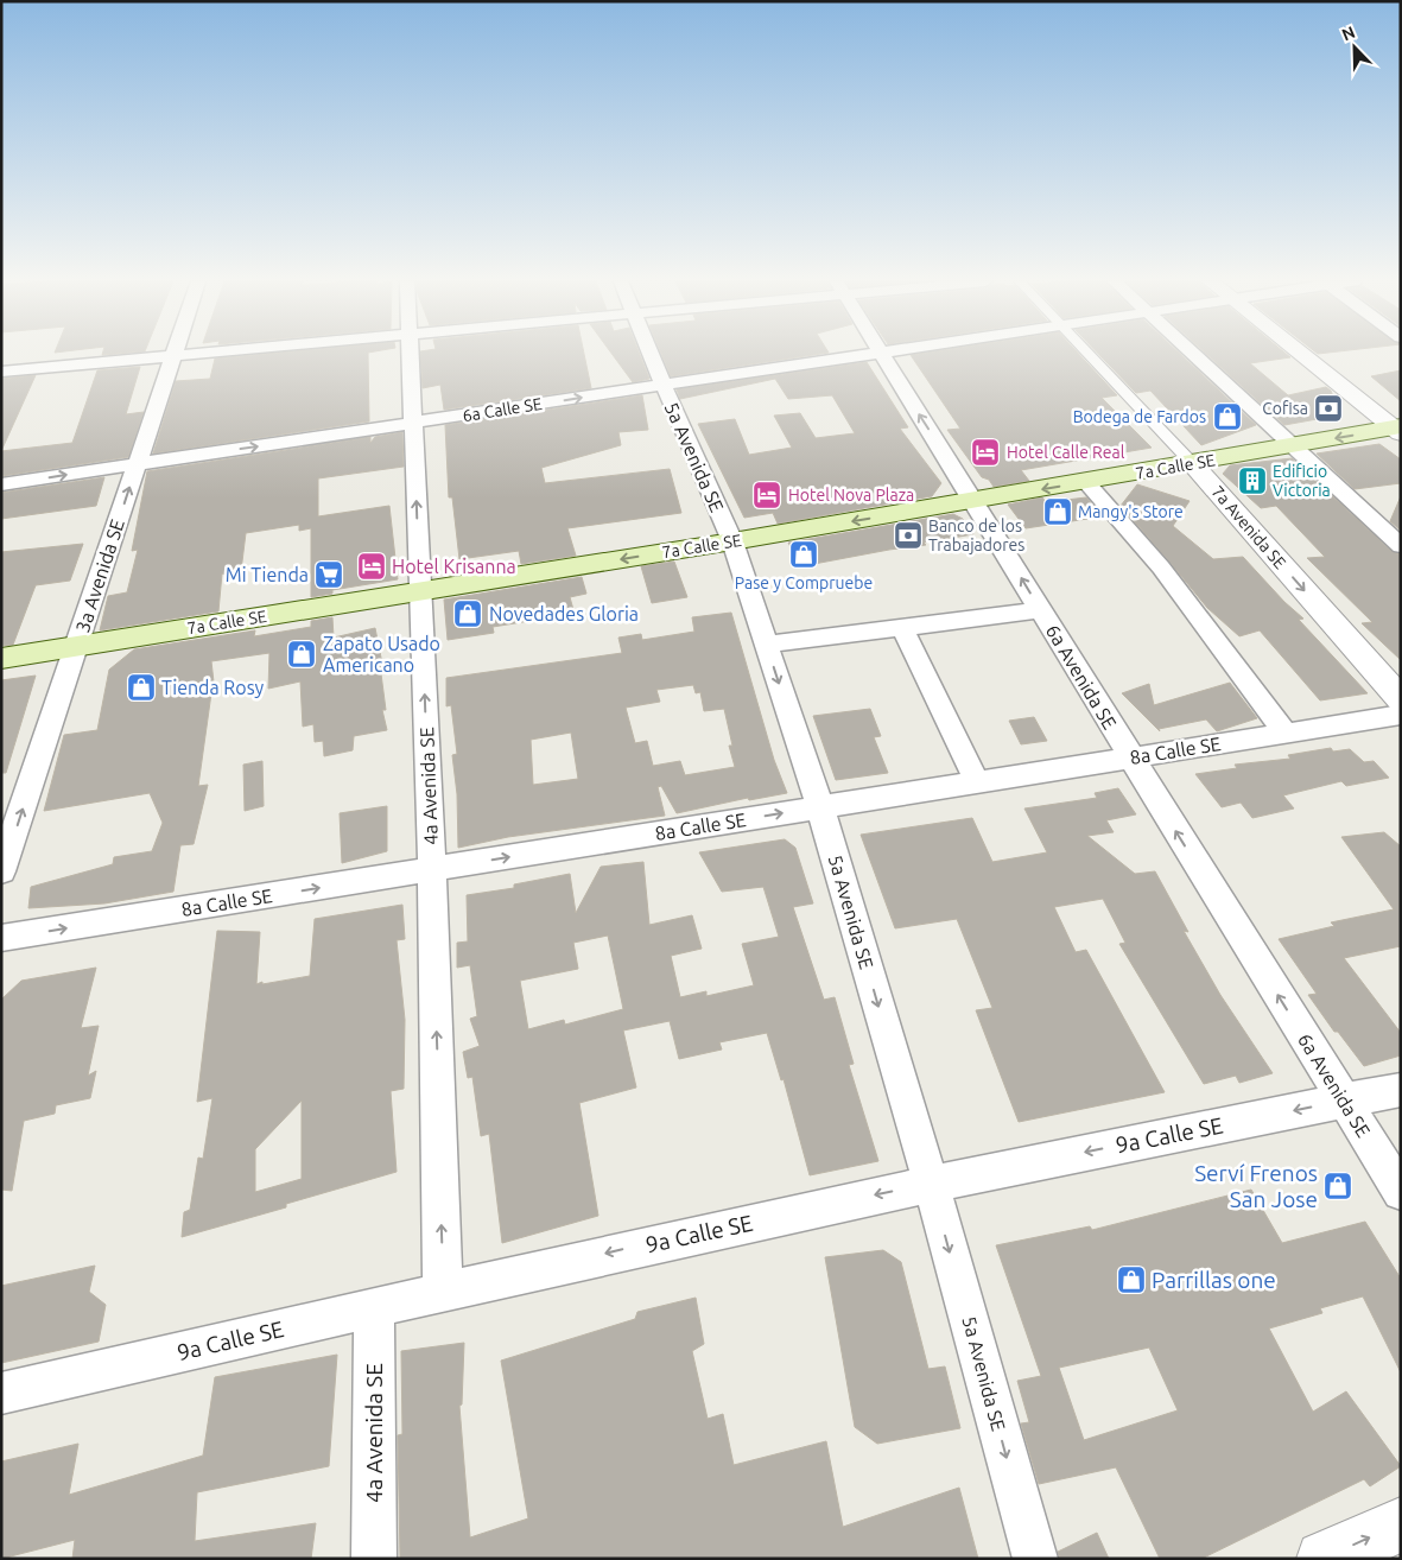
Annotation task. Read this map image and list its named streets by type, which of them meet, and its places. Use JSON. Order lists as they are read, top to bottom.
{
  "streets": {
    "main road": ["7a Calle SE"],
    "street": [
      "6a Calle SE",
      "5a Avenida SE",
      "7a Avenida SE",
      "3a Avenida SE",
      "6a Avenida SE",
      "8a Calle SE",
      "4a Avenida SE",
      "9a Calle SE"
    ]
  },
  "crossings": [
    ["6a Calle SE", "5a Avenida SE"],
    ["6a Calle SE", "3a Avenida SE"],
    ["6a Calle SE", "4a Avenida SE"],
    ["5a Avenida SE", "7a Calle SE"],
    ["5a Avenida SE", "8a Calle SE"],
    ["5a Avenida SE", "9a Calle SE"],
    ["7a Calle SE", "7a Avenida SE"],
    ["7a Calle SE", "3a Avenida SE"],
    ["7a Calle SE", "6a Avenida SE"],
    ["7a Calle SE", "4a Avenida SE"],
    ["6a Avenida SE", "8a Calle SE"],
    ["6a Avenida SE", "9a Calle SE"],
    ["8a Calle SE", "4a Avenida SE"],
    ["4a Avenida SE", "9a Calle SE"]
  ],
  "one_way": [
    "6a Calle SE",
    "5a Avenida SE",
    "7a Calle SE",
    "3a Avenida SE",
    "6a Avenida SE",
    "8a Calle SE",
    "4a Avenida SE",
    "9a Calle SE"
  ],
  "places": {
    "bank": ["Cofisa", "Banco de los Trabajadores"],
    "shop": [
      "Bodega de Fardos",
      "Mangy's Store",
      "Pase y Compruebe",
      "Novedades Gloria",
      "Zapato Usado Americano",
      "Tienda Rosy",
      "Serví Frenos San Jose",
      "Parrillas one"
    ],
    "hotel": ["Hotel Calle Real", "Hotel Nova Plaza", "Hotel Krisanna"],
    "building": ["Edificio Victoria"],
    "supermarket": ["Mi Tienda"]
  },
  "north": "top left"
}
